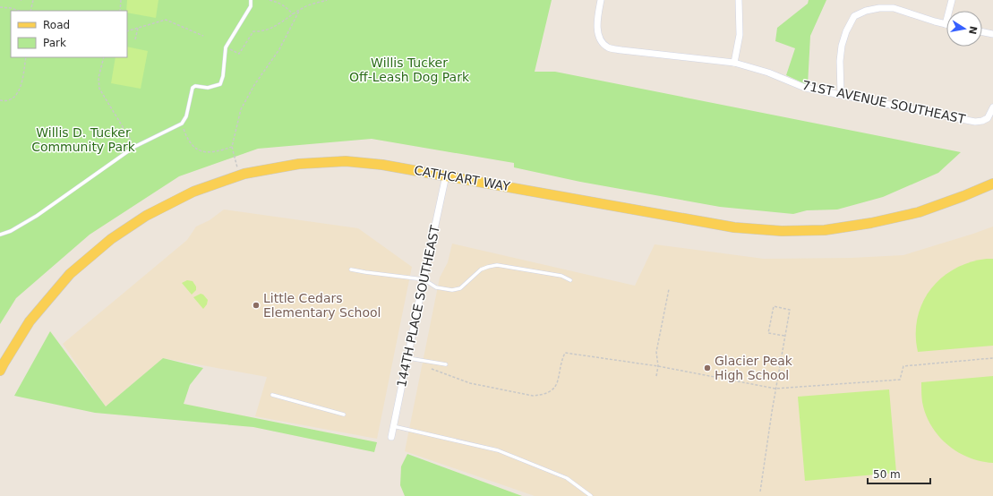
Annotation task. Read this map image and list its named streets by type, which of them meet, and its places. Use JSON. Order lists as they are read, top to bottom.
{
  "streets": {
    "main road": ["CATHCART WAY"],
    "street": ["71ST AVENUE SOUTHEAST", "144TH PLACE SOUTHEAST"]
  },
  "crossings": [
    ["CATHCART WAY", "144TH PLACE SOUTHEAST"]
  ],
  "parks": ["Willis Tucker Off-Leash Dog Park", "Willis D. Tucker Community Park"],
  "places": ["Little Cedars Elementary School", "Glacier Peak High School"],
  "legend": ["Road", "Park"],
  "scale_bar": "50 m",
  "north": "right"
}
